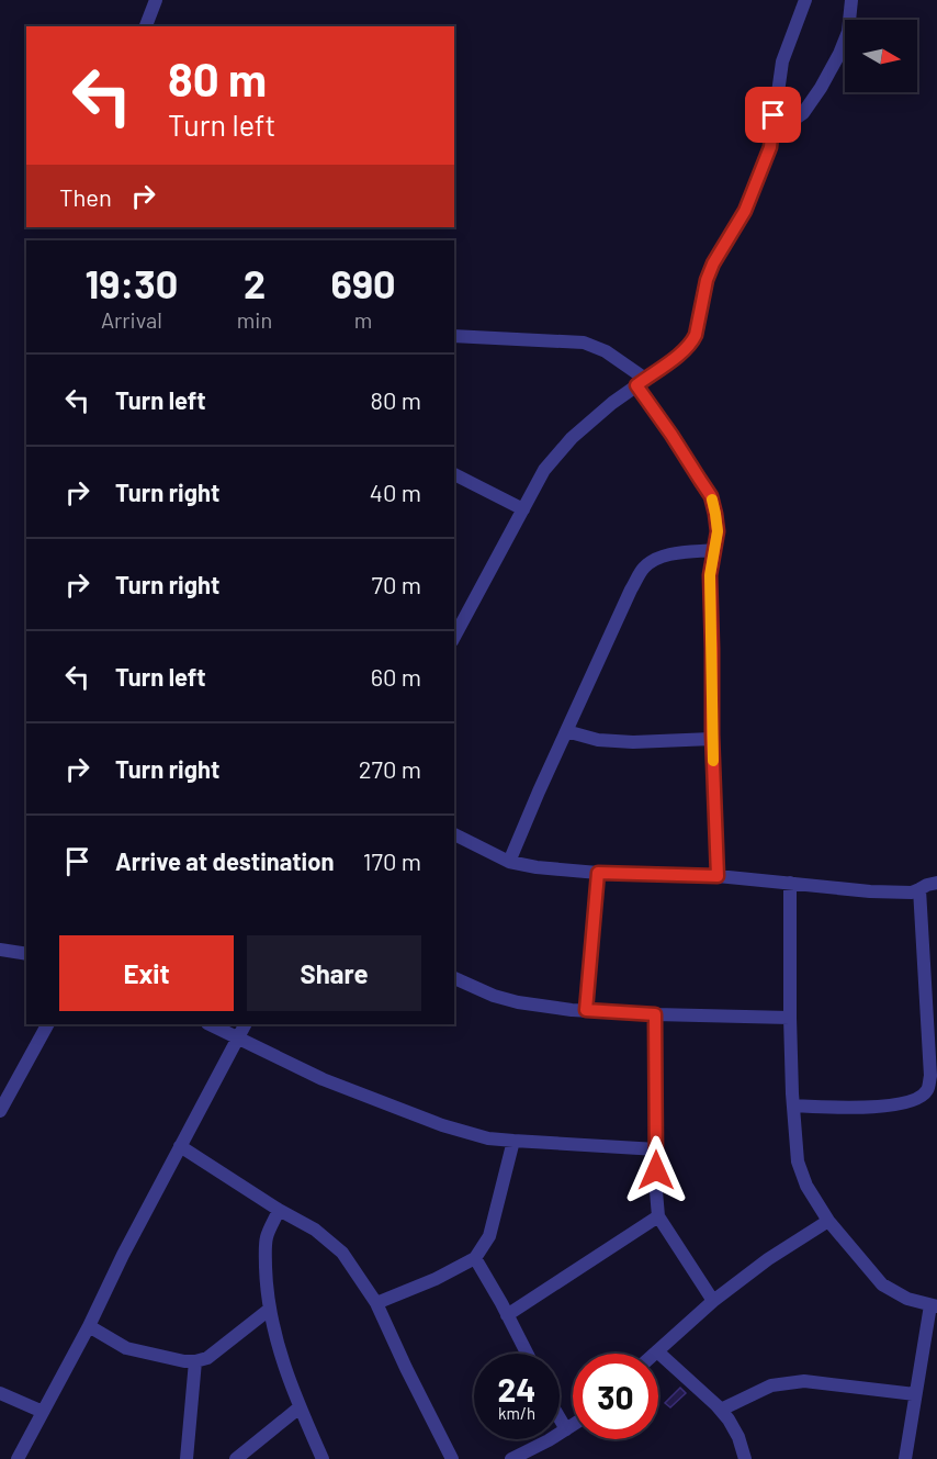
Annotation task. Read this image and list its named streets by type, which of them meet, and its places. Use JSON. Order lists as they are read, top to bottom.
{
  "north": "right",
  "page": {
    "turn": ["80 m", "Turn left"],
    "then": "Then",
    "eta": [
      "19:30",
      "Arrival",
      "2",
      "min",
      "690",
      "m"
    ],
    "list": [
      {
        "name": "Turn left",
        "value": "80 m"
      },
      {
        "name": "Turn right",
        "value": "40 m"
      },
      {
        "name": "Turn right",
        "value": "70 m"
      },
      {
        "name": "Turn left",
        "value": "60 m"
      },
      {
        "name": "Turn right",
        "value": "270 m"
      },
      {
        "name": "Arrive at destination",
        "value": "170 m"
      }
    ],
    "buttons": ["Exit", "Share"],
    "speed": "24 km/h",
    "limit": "30"
  }
}
